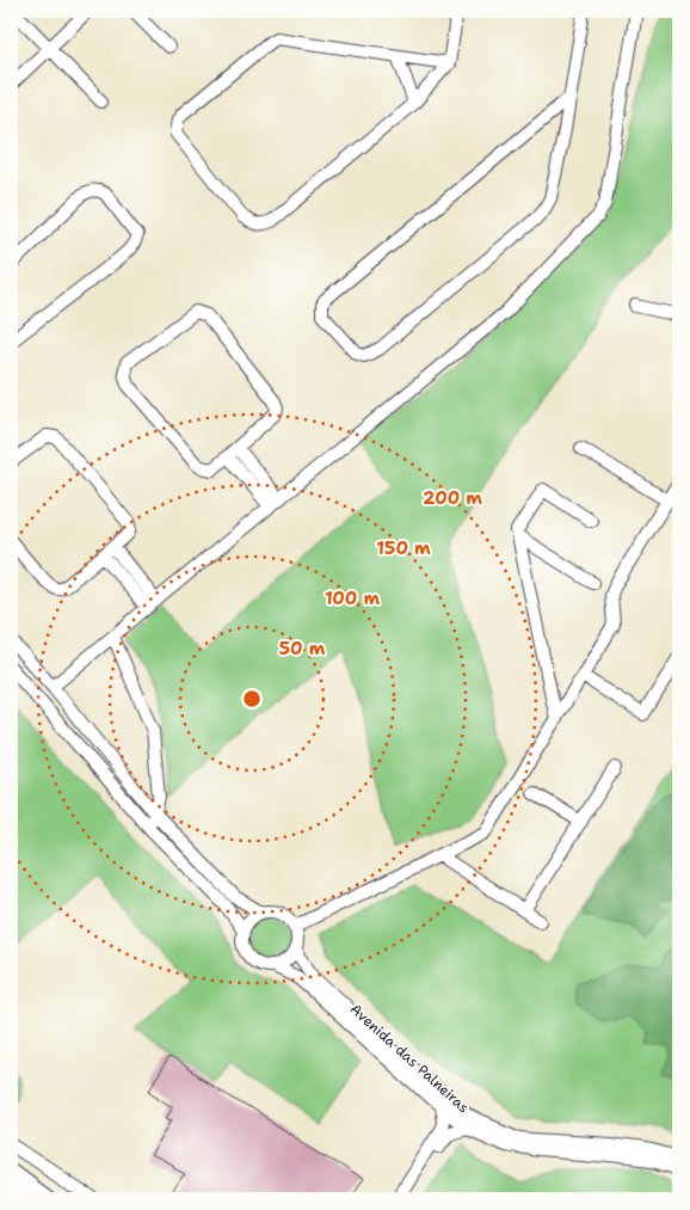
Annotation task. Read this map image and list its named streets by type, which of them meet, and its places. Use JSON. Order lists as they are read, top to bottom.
{
  "streets": {
    "street": ["Avenida das Palneiras"]
  },
  "rings": [
    "200 m",
    "150 m",
    "100 m",
    "50 m"
  ]
}
